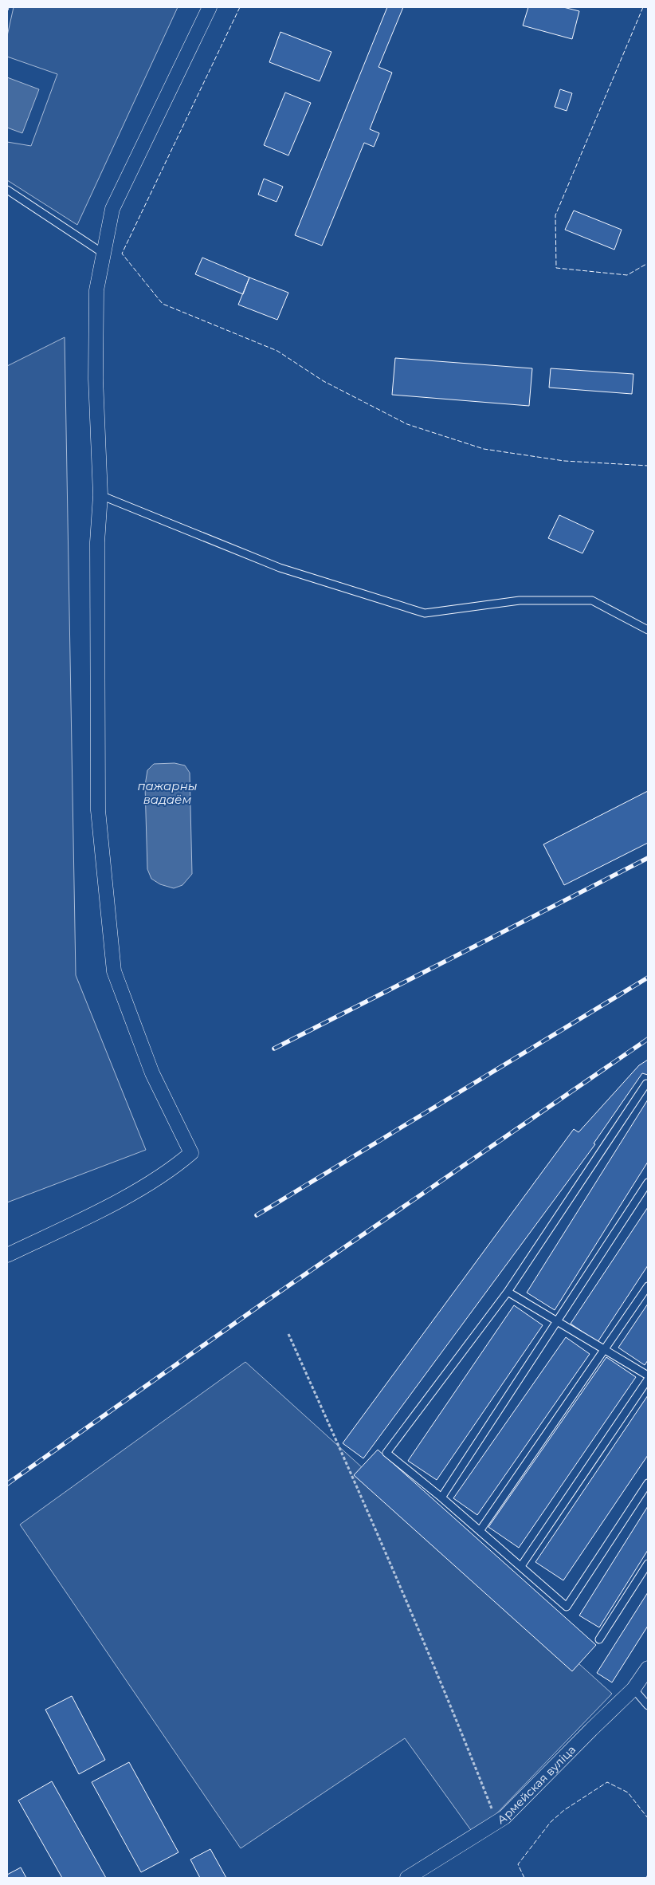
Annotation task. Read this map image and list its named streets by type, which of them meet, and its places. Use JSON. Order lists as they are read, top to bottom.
{
  "streets": {
    "street": ["Армейская вуліца"]
  },
  "water": ["пажарны вадаём"]
}
